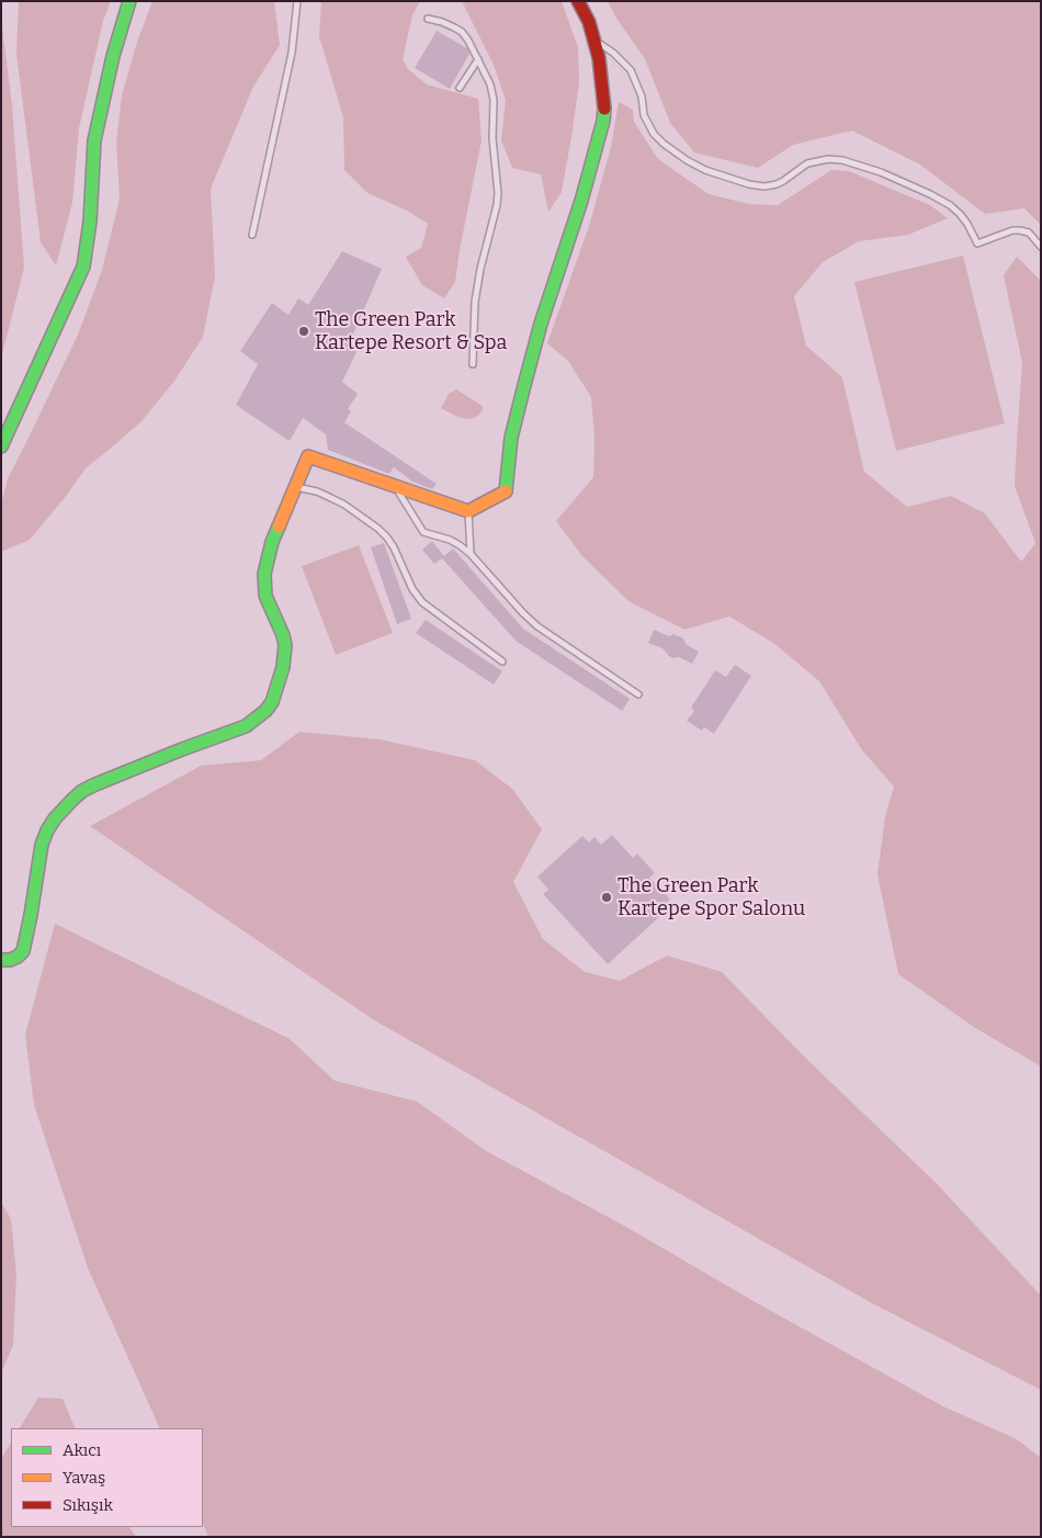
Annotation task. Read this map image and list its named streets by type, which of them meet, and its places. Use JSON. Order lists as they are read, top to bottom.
{
  "places": ["The Green Park Kartepe Resort & Spa", "The Green Park Kartepe Spor Salonu"],
  "legend": ["Akıcı", "Yavaş", "Sıkışık"]
}
